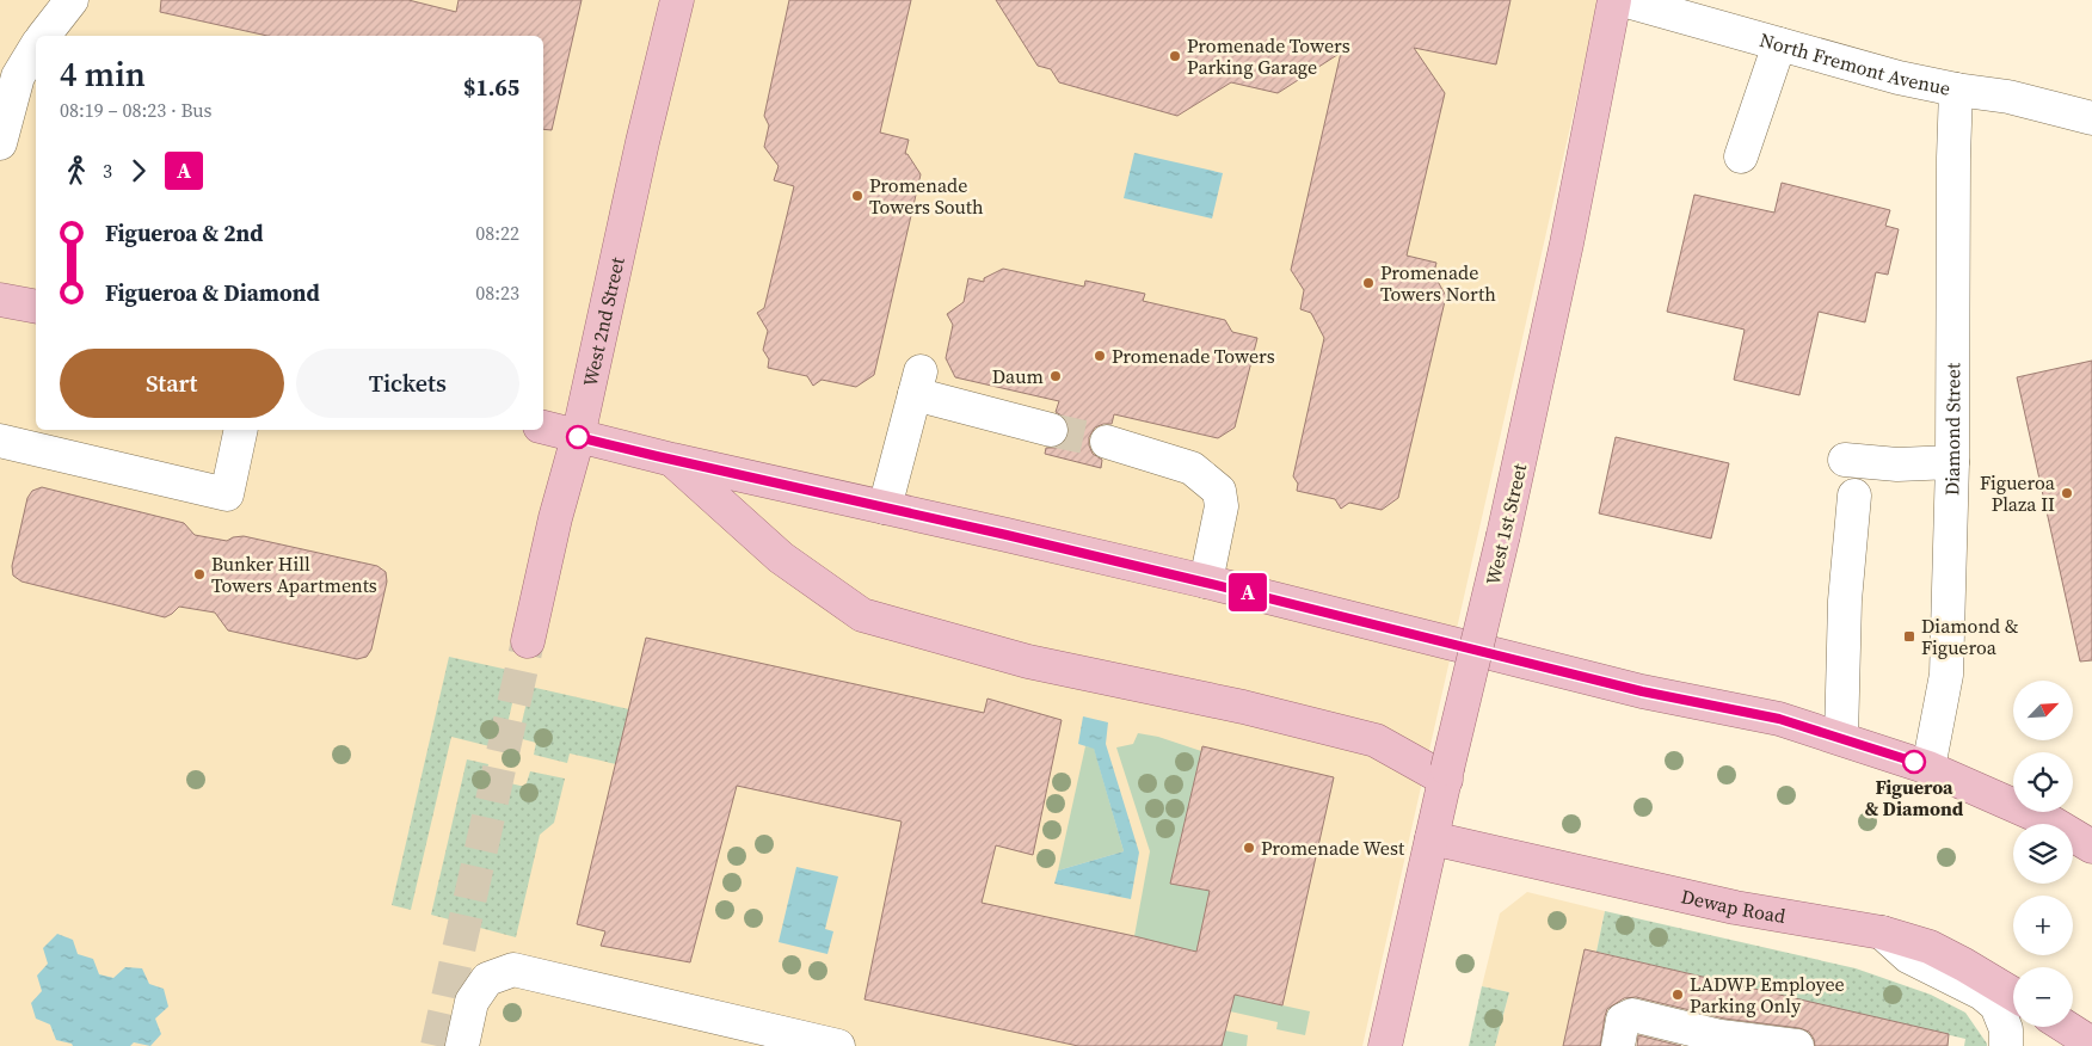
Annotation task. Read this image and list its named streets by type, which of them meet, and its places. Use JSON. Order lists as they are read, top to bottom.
{
  "streets": {
    "main road": ["West 2nd Street", "West 1st Street", "Dewap Road"],
    "street": ["North Fremont Avenue", "Diamond Street"]
  },
  "crossings": [
    ["North Fremont Avenue", "Diamond Street"],
    ["West 1st Street", "Dewap Road"]
  ],
  "places": {
    "other": [
      "Promenade Towers Parking Garage",
      "Promenade Towers South",
      "Promenade Towers North",
      "Promenade Towers",
      "Daum",
      "Figueroa Plaza II",
      "Bunker Hill Towers Apartments",
      "Figueroa & Diamond",
      "Promenade West",
      "LADWP Employee Parking Only"
    ],
    "transit": ["Diamond & Figueroa"]
  },
  "lines": ["bus line A"],
  "north": "top right",
  "page": {
    "on_map": "A",
    "heading": ["4 min", "08:19 – 08:23 · Bus", "$1.65"],
    "legs": ["3", "A"],
    "list": [
      {
        "name": "Figueroa & 2nd",
        "value": "08:22"
      },
      {
        "name": "Figueroa & Diamond",
        "value": "08:23"
      }
    ],
    "buttons": ["Start", "Tickets"],
    "map_buttons": ["+", "−"]
  }
}
